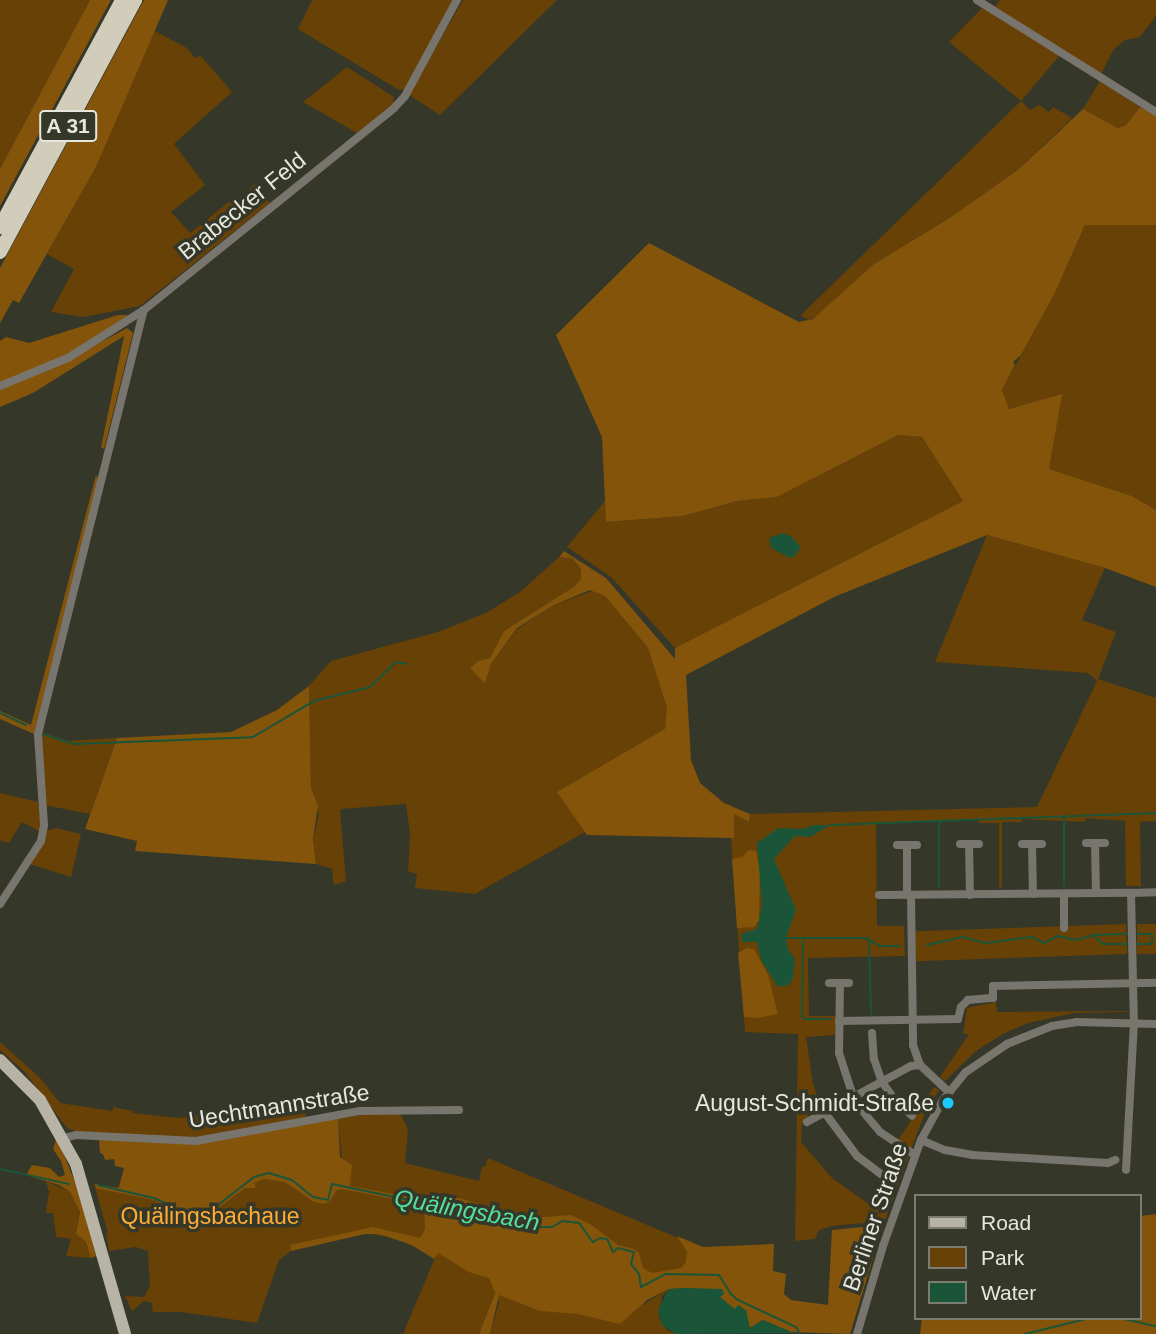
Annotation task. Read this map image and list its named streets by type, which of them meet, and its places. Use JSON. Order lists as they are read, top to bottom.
{
  "streets": {
    "highway": ["A 31"],
    "street": ["Brabecker Feld", "Uechtmannstraße", "Berliner Straße"]
  },
  "water": ["Quälingsbach"],
  "parks": ["Quälingsbachaue"],
  "places": ["August-Schmidt-Straße"],
  "legend": ["Road", "Park", "Water"]
}
